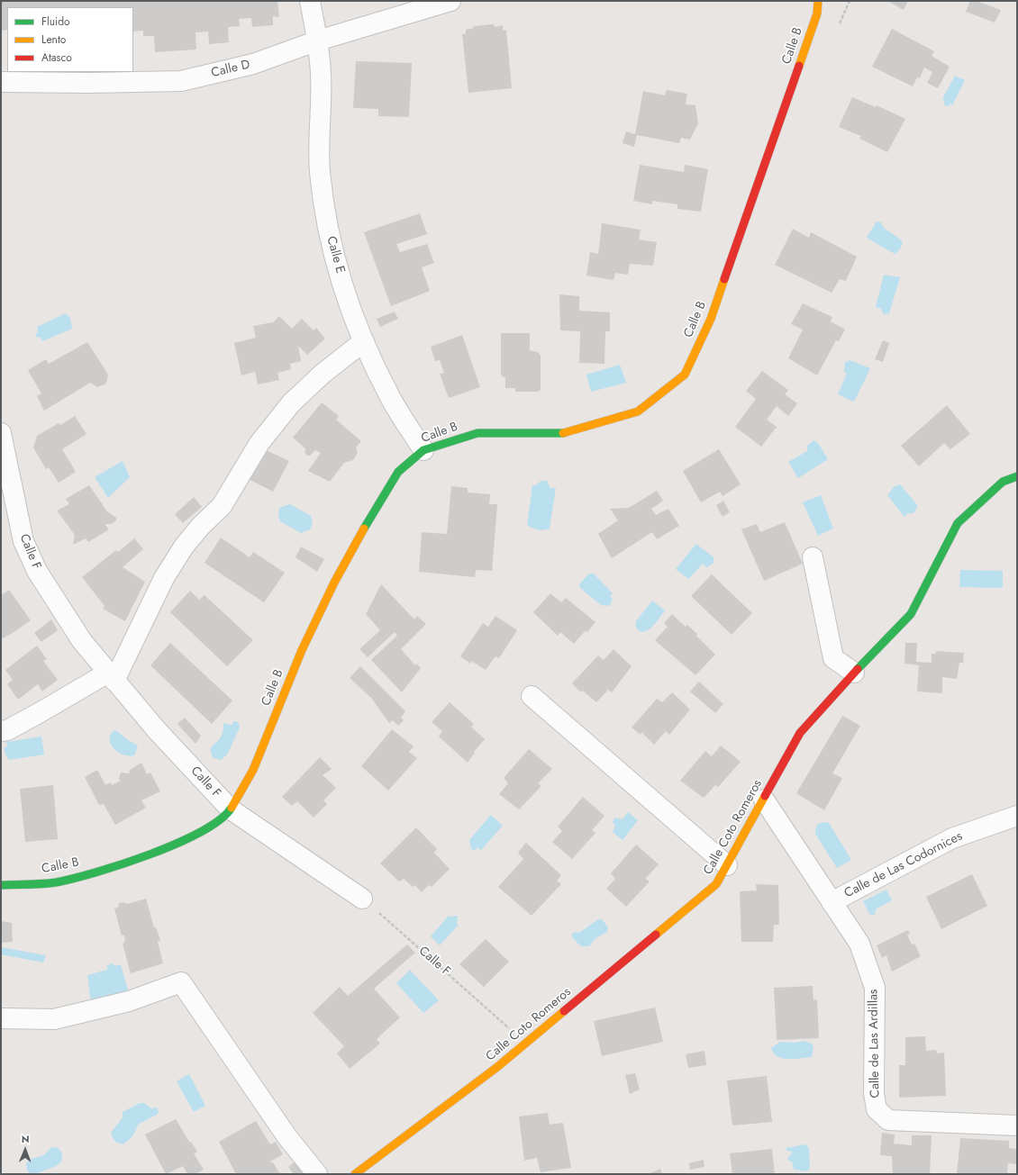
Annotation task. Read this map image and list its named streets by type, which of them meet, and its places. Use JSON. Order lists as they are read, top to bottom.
{
  "streets": {
    "street": [
      "Calle B",
      "Calle D",
      "Calle E",
      "Calle F",
      "Calle Coto Romeros",
      "Calle de Las Codornices",
      "Calle de Las Ardillas"
    ]
  },
  "crossings": [
    ["Calle B", "Calle E"],
    ["Calle B", "Calle F"],
    ["Calle D", "Calle E"],
    ["Calle F", "Calle Coto Romeros"],
    ["Calle Coto Romeros", "Calle de Las Ardillas"],
    ["Calle de Las Codornices", "Calle de Las Ardillas"]
  ],
  "legend": ["Fluido", "Lento", "Atasco"],
  "north": "top"
}
